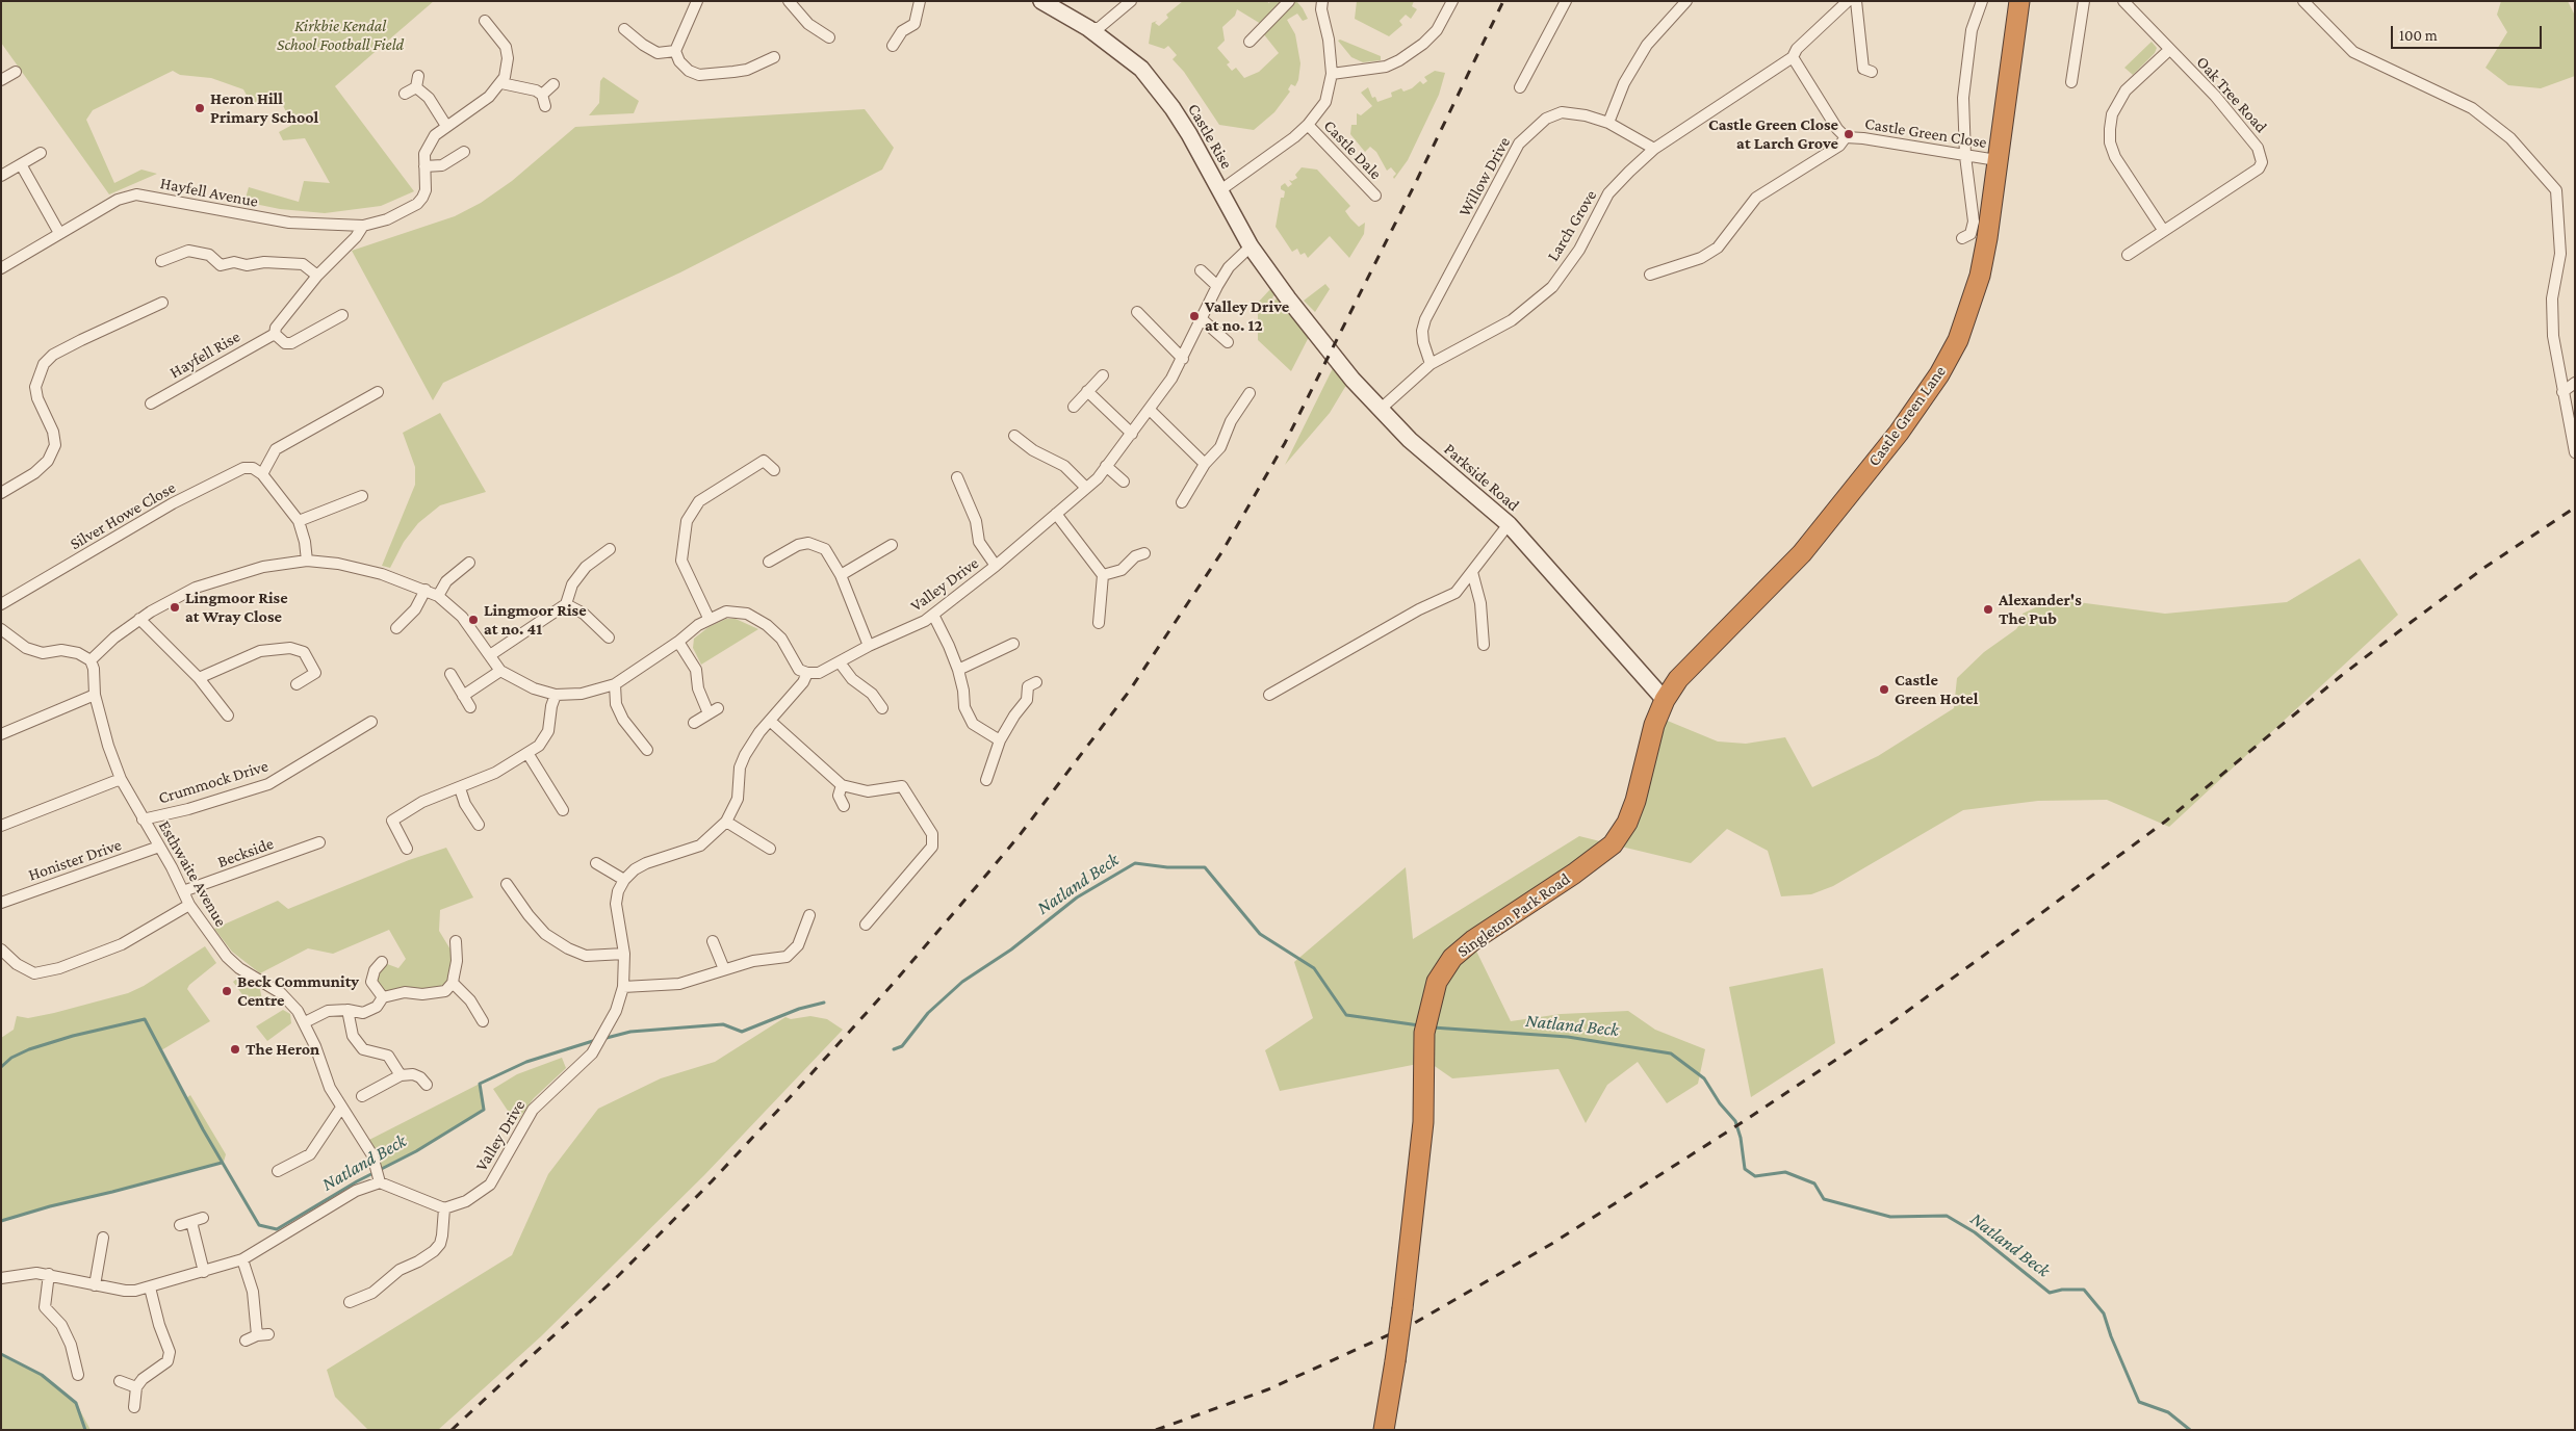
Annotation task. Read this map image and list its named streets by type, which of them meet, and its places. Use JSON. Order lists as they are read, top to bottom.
{
  "streets": {
    "highway": ["Castle Green Lane", "Singleton Park Road"],
    "street": [
      "Oak Tree Road",
      "Castle Green Close",
      "Castle Rise",
      "Castle Dale",
      "Willow Drive",
      "Hayfell Avenue",
      "Larch Grove",
      "Hayfell Rise",
      "Parkside Road",
      "Silver Howe Close",
      "Valley Drive",
      "Crummock Drive",
      "Beckside",
      "Honister Drive",
      "Esthwaite Avenue"
    ]
  },
  "crossings": [
    ["Castle Green Close", "Castle Green Lane"],
    ["Castle Rise", "Parkside Road"],
    ["Castle Rise", "Valley Drive"],
    ["Willow Drive", "Larch Grove"],
    ["Hayfell Avenue", "Hayfell Rise"],
    ["Larch Grove", "Parkside Road"],
    ["Castle Green Lane", "Parkside Road"],
    ["Castle Green Lane", "Singleton Park Road"],
    ["Parkside Road", "Singleton Park Road"],
    ["Crummock Drive", "Esthwaite Avenue"],
    ["Beckside", "Esthwaite Avenue"],
    ["Honister Drive", "Esthwaite Avenue"]
  ],
  "water": ["Natland Beck"],
  "parks": ["Kirkbie Kendal School Football Field"],
  "places": [
    "Heron Hill Primary School",
    "Castle Green Close at Larch Grove",
    "Valley Drive at no. 12",
    "Lingmoor Rise at Wray Close",
    "Alexander's The Pub",
    "Lingmoor Rise at no. 41",
    "Castle Green Hotel",
    "Beck Community Centre",
    "The Heron"
  ],
  "scale_bar": "100 m"
}
